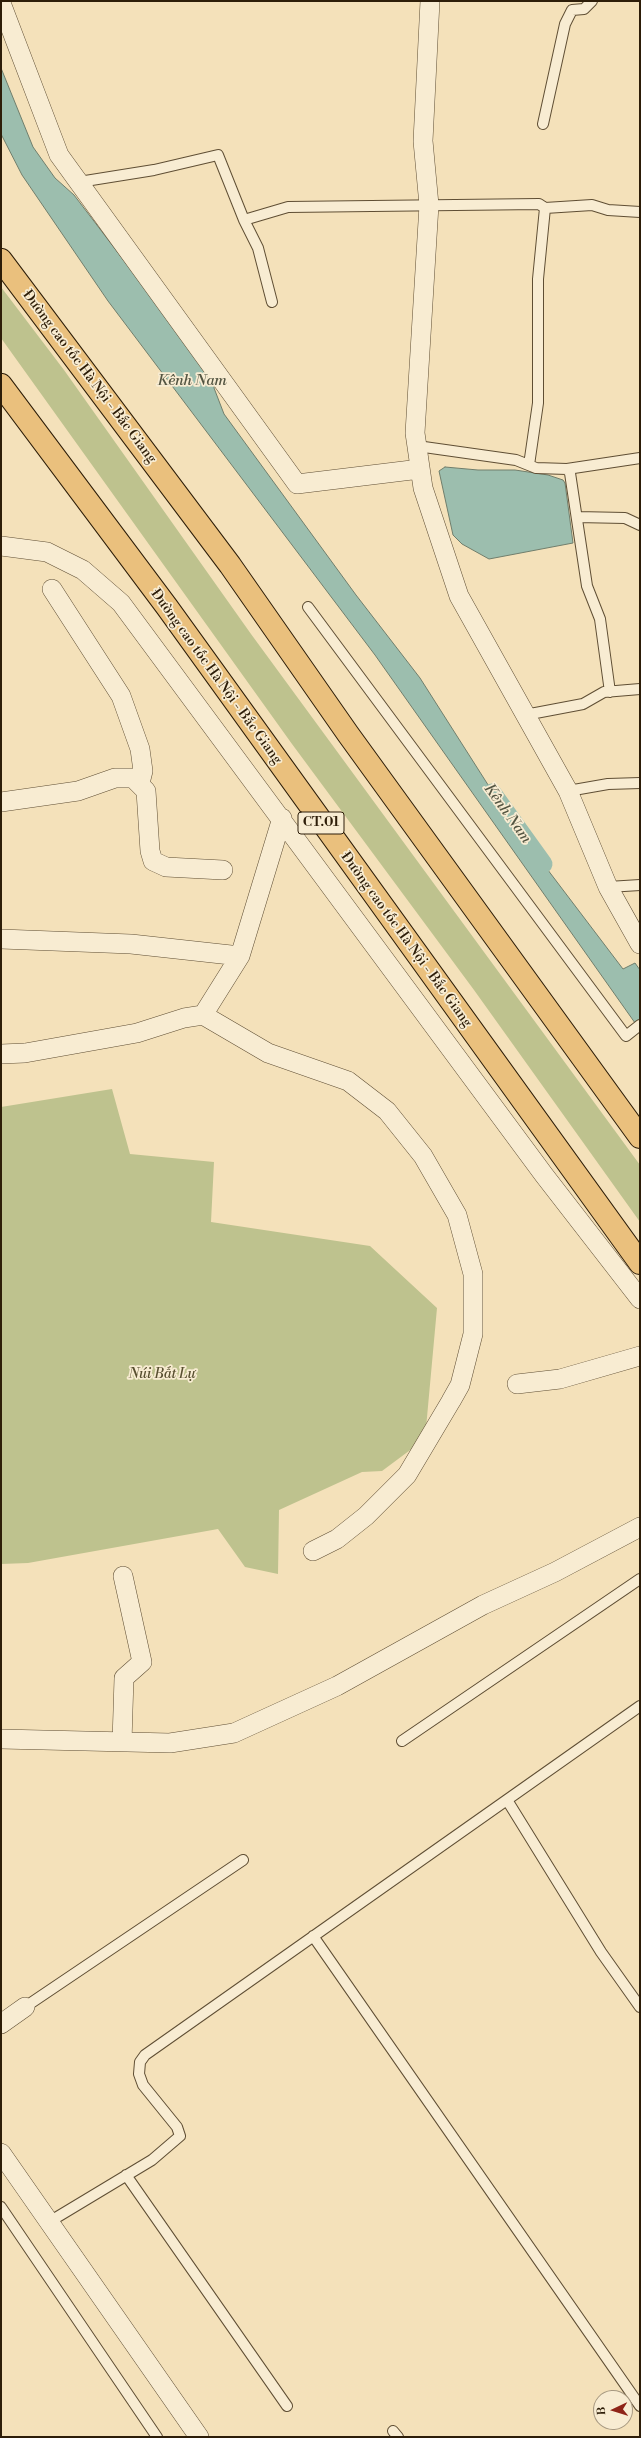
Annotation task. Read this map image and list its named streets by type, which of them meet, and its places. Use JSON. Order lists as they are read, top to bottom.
{
  "streets": {
    "highway": ["Đường cao tốc Hà Nội - Bắc Giang", "CT.01"]
  },
  "water": ["Kênh Nam"],
  "parks": ["Núi Bất Lự"],
  "north": "left"
}
